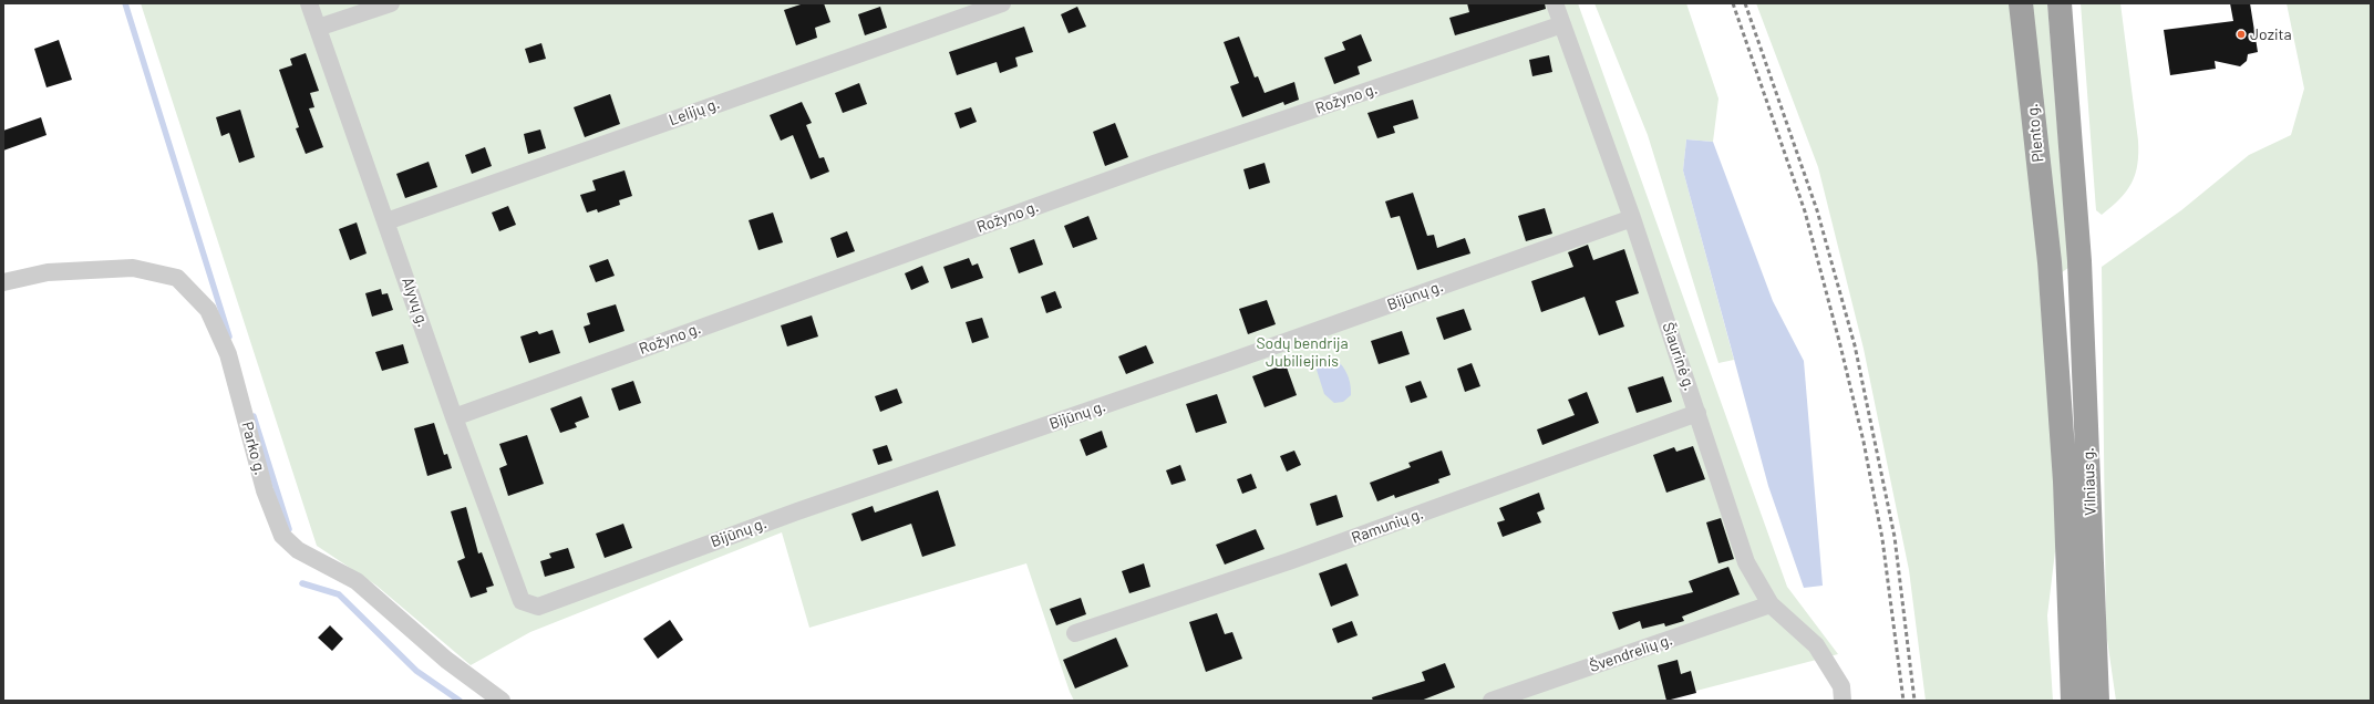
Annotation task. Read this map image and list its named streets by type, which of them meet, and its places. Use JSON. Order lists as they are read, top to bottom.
{
  "streets": {
    "highway": ["Plento g.", "Vilniaus g."],
    "street": [
      "Rožyno g.",
      "Lelijų g.",
      "Bijūnų g.",
      "Alyvų g.",
      "Šiaurinė g.",
      "Parko g.",
      "Ramunių g.",
      "Švendrelių g."
    ]
  },
  "crossings": [
    ["Rožyno g.", "Alyvų g."],
    ["Rožyno g.", "Šiaurinė g."],
    ["Lelijų g.", "Alyvų g."],
    ["Plento g.", "Vilniaus g."],
    ["Bijūnų g.", "Alyvų g."],
    ["Bijūnų g.", "Šiaurinė g."],
    ["Šiaurinė g.", "Ramunių g."],
    ["Šiaurinė g.", "Švendrelių g."]
  ],
  "parks": ["Sodų bendrija Jubiliejinis"],
  "places": ["Jozita"]
}
